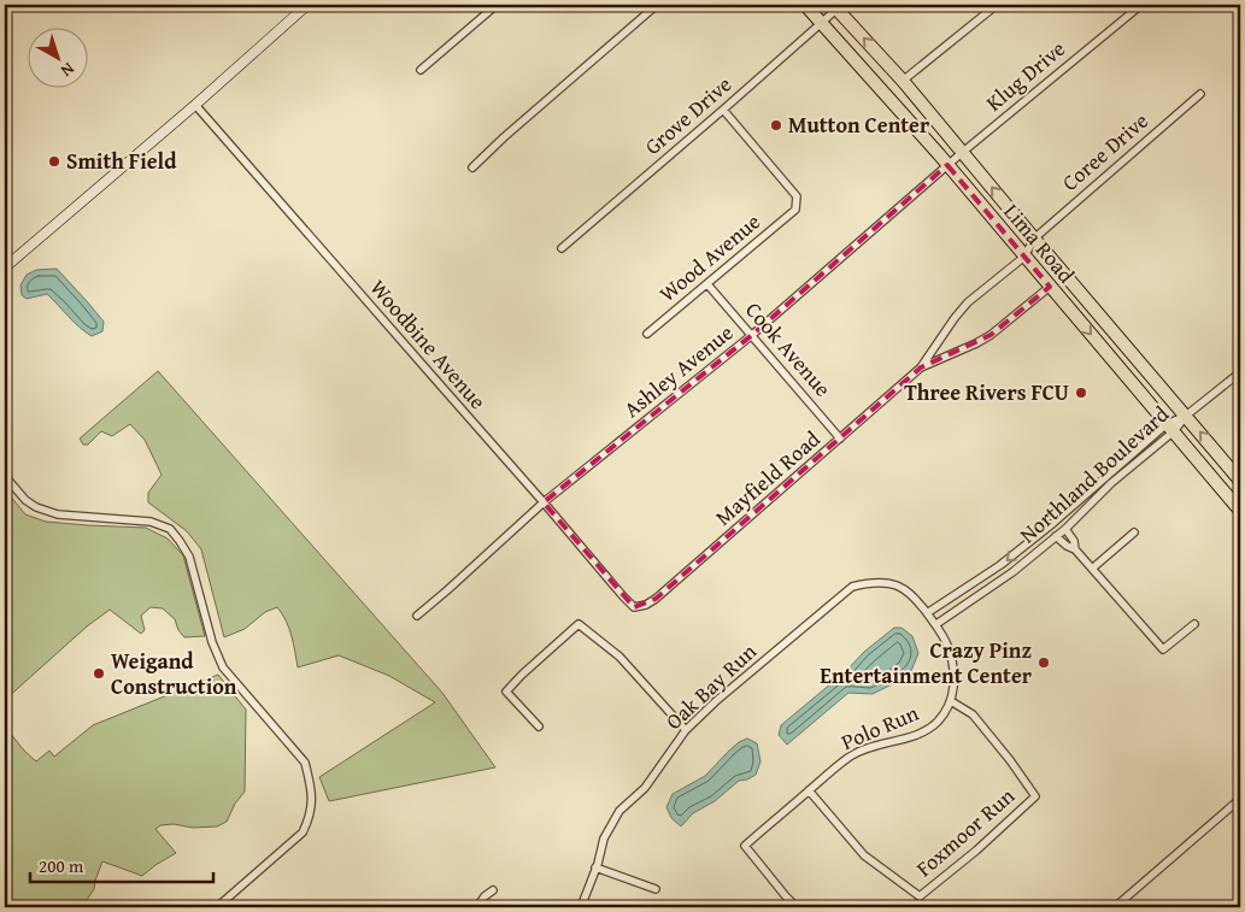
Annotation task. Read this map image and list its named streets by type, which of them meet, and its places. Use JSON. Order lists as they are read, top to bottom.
{
  "streets": {
    "highway": ["Lima Road"],
    "street": [
      "Klug Drive",
      "Grove Drive",
      "Coree Drive",
      "Wood Avenue",
      "Woodbine Avenue",
      "Cook Avenue",
      "Ashley Avenue",
      "Northland Boulevard",
      "Mayfield Road",
      "Oak Bay Run",
      "Polo Run",
      "Foxmoor Run"
    ]
  },
  "crossings": [
    ["Klug Drive", "Lima Road"],
    ["Klug Drive", "Ashley Avenue"],
    ["Grove Drive", "Lima Road"],
    ["Grove Drive", "Wood Avenue"],
    ["Coree Drive", "Lima Road"],
    ["Lima Road", "Ashley Avenue"],
    ["Lima Road", "Northland Boulevard"],
    ["Wood Avenue", "Cook Avenue"],
    ["Woodbine Avenue", "Ashley Avenue"],
    ["Woodbine Avenue", "Mayfield Road"],
    ["Cook Avenue", "Ashley Avenue"],
    ["Cook Avenue", "Mayfield Road"],
    ["Northland Boulevard", "Oak Bay Run"],
    ["Polo Run", "Foxmoor Run"]
  ],
  "places": [
    "Mutton Center",
    "Smith Field",
    "Three Rivers FCU",
    "Crazy Pinz Entertainment Center",
    "Weigand Construction"
  ],
  "scale_bar": "200 m",
  "north": "bottom right"
}
